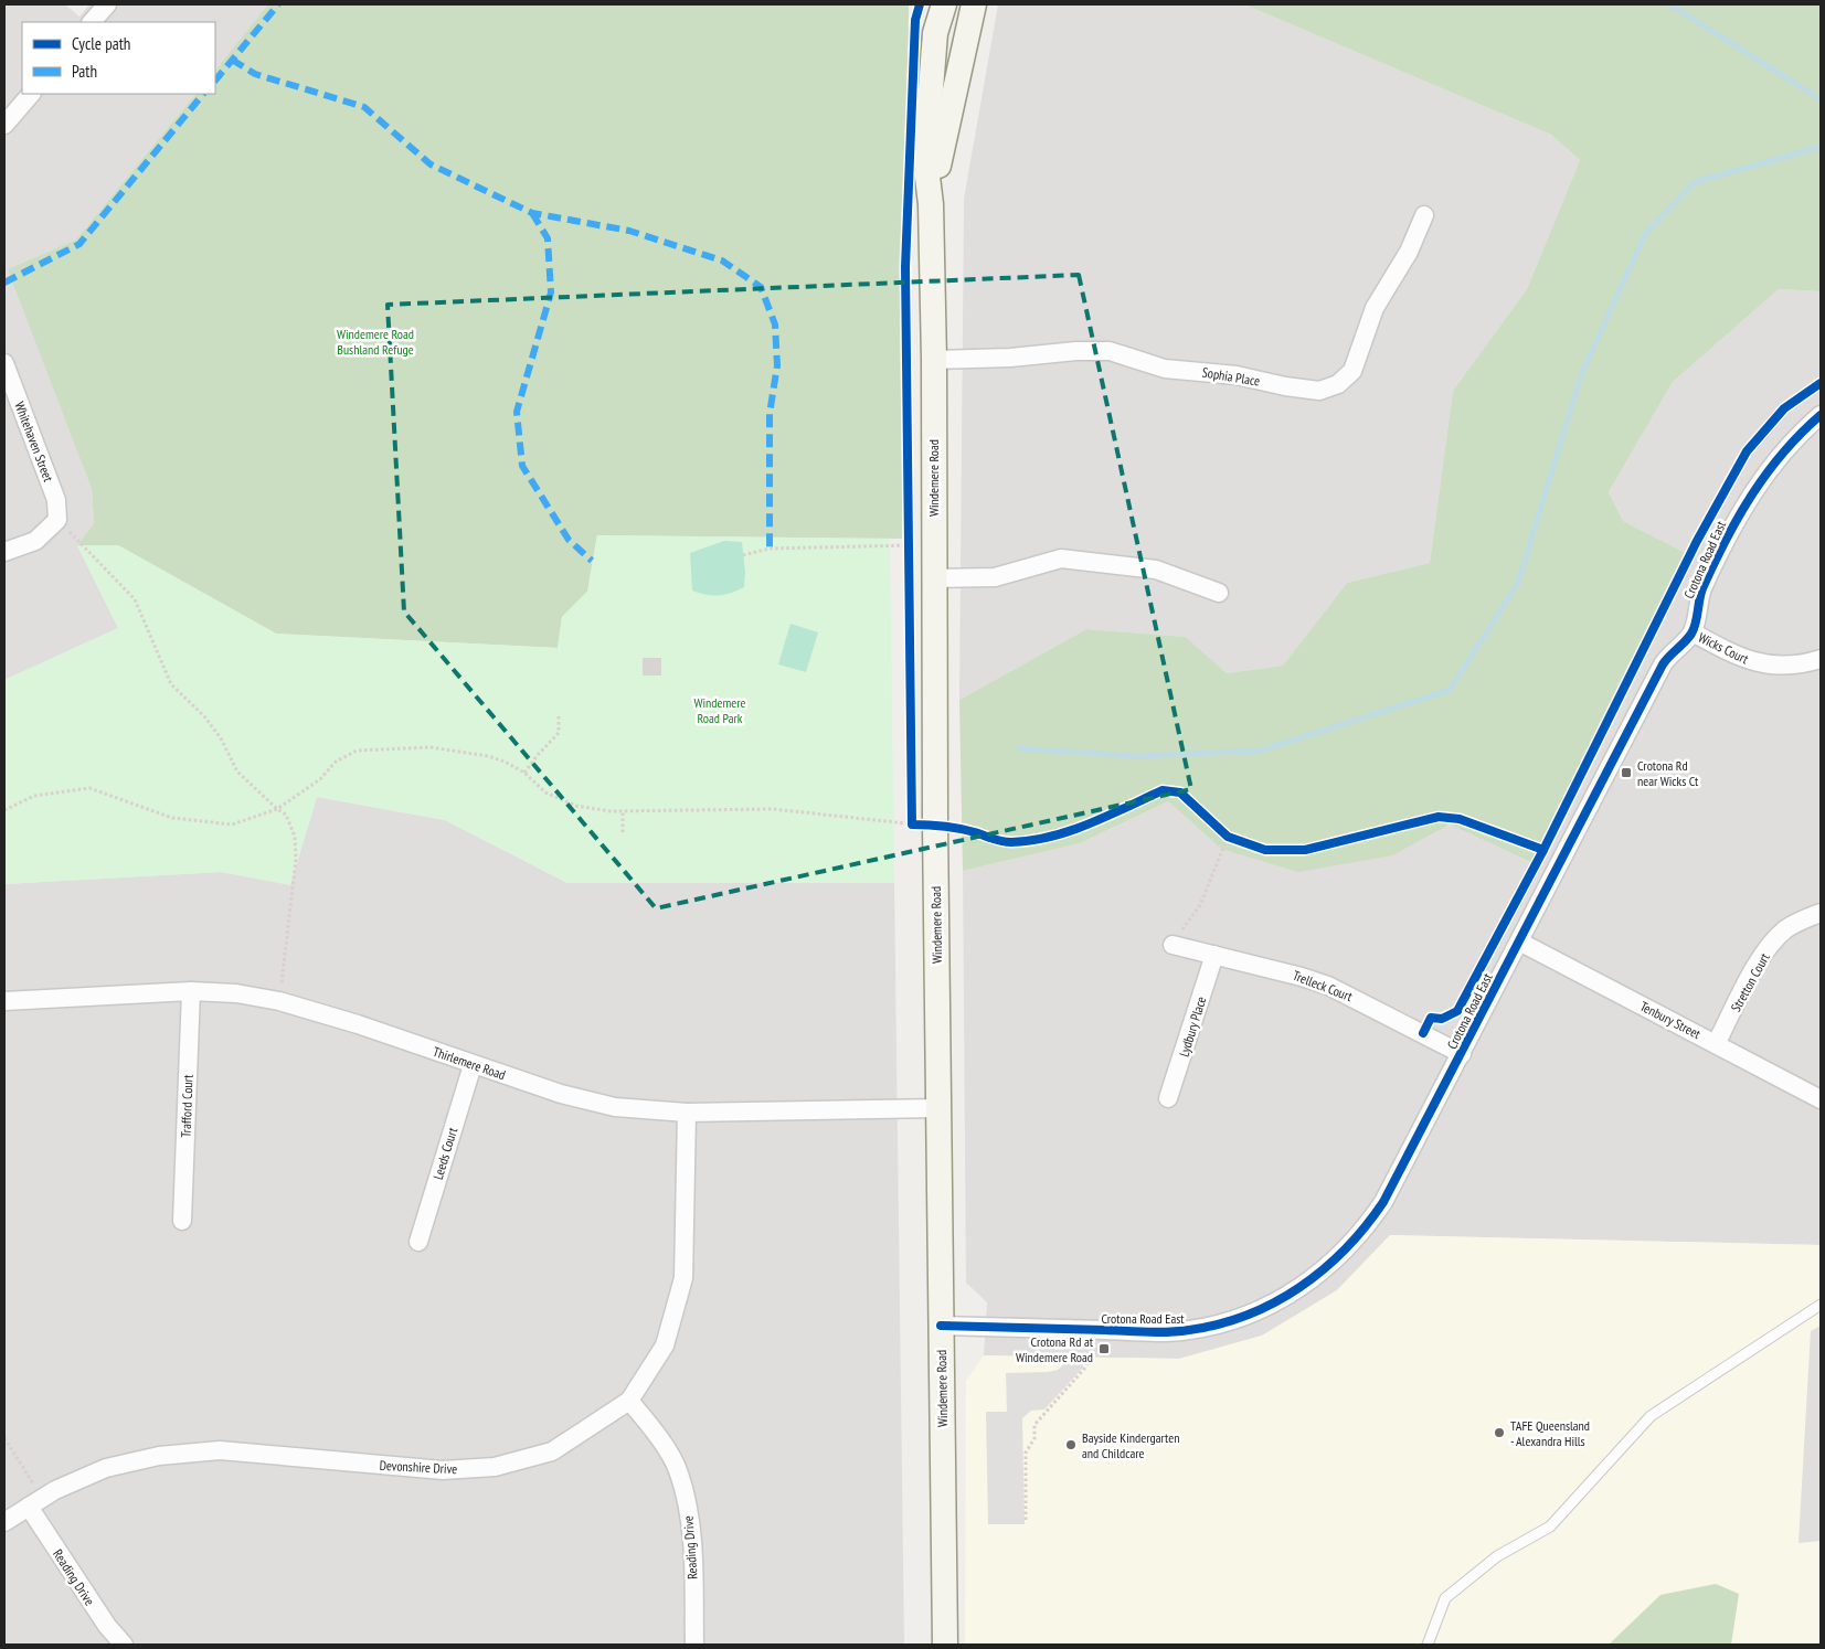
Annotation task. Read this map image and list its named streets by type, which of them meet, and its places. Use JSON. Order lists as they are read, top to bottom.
{
  "streets": {
    "main road": ["Windemere Road"],
    "street": [
      "Sophia Place",
      "Whitehaven Street",
      "Crotona Road East",
      "Wicks Court",
      "Stretton Court",
      "Trelleck Court",
      "Tenbury Street",
      "Lydbury Place",
      "Thirlemere Road",
      "Trafford Court",
      "Leeds Court",
      "Devonshire Drive",
      "Reading Drive"
    ]
  },
  "crossings": [
    ["Sophia Place", "Windemere Road"],
    ["Windemere Road", "Crotona Road East"],
    ["Windemere Road", "Thirlemere Road"],
    ["Crotona Road East", "Wicks Court"],
    ["Crotona Road East", "Trelleck Court"],
    ["Crotona Road East", "Tenbury Street"],
    ["Stretton Court", "Tenbury Street"],
    ["Trelleck Court", "Lydbury Place"],
    ["Thirlemere Road", "Trafford Court"],
    ["Thirlemere Road", "Leeds Court"],
    ["Thirlemere Road", "Devonshire Drive"],
    ["Devonshire Drive", "Reading Drive"]
  ],
  "parks": ["Windemere Road Bushland Refuge", "Windemere Road Park"],
  "places": {
    "transit": ["Crotona Rd near Wicks Ct", "Crotona Rd at Windemere Road"],
    "other": ["TAFE Queensland - Alexandra Hills", "Bayside Kindergarten and Childcare"]
  },
  "legend": ["Cycle path", "Path"]
}
